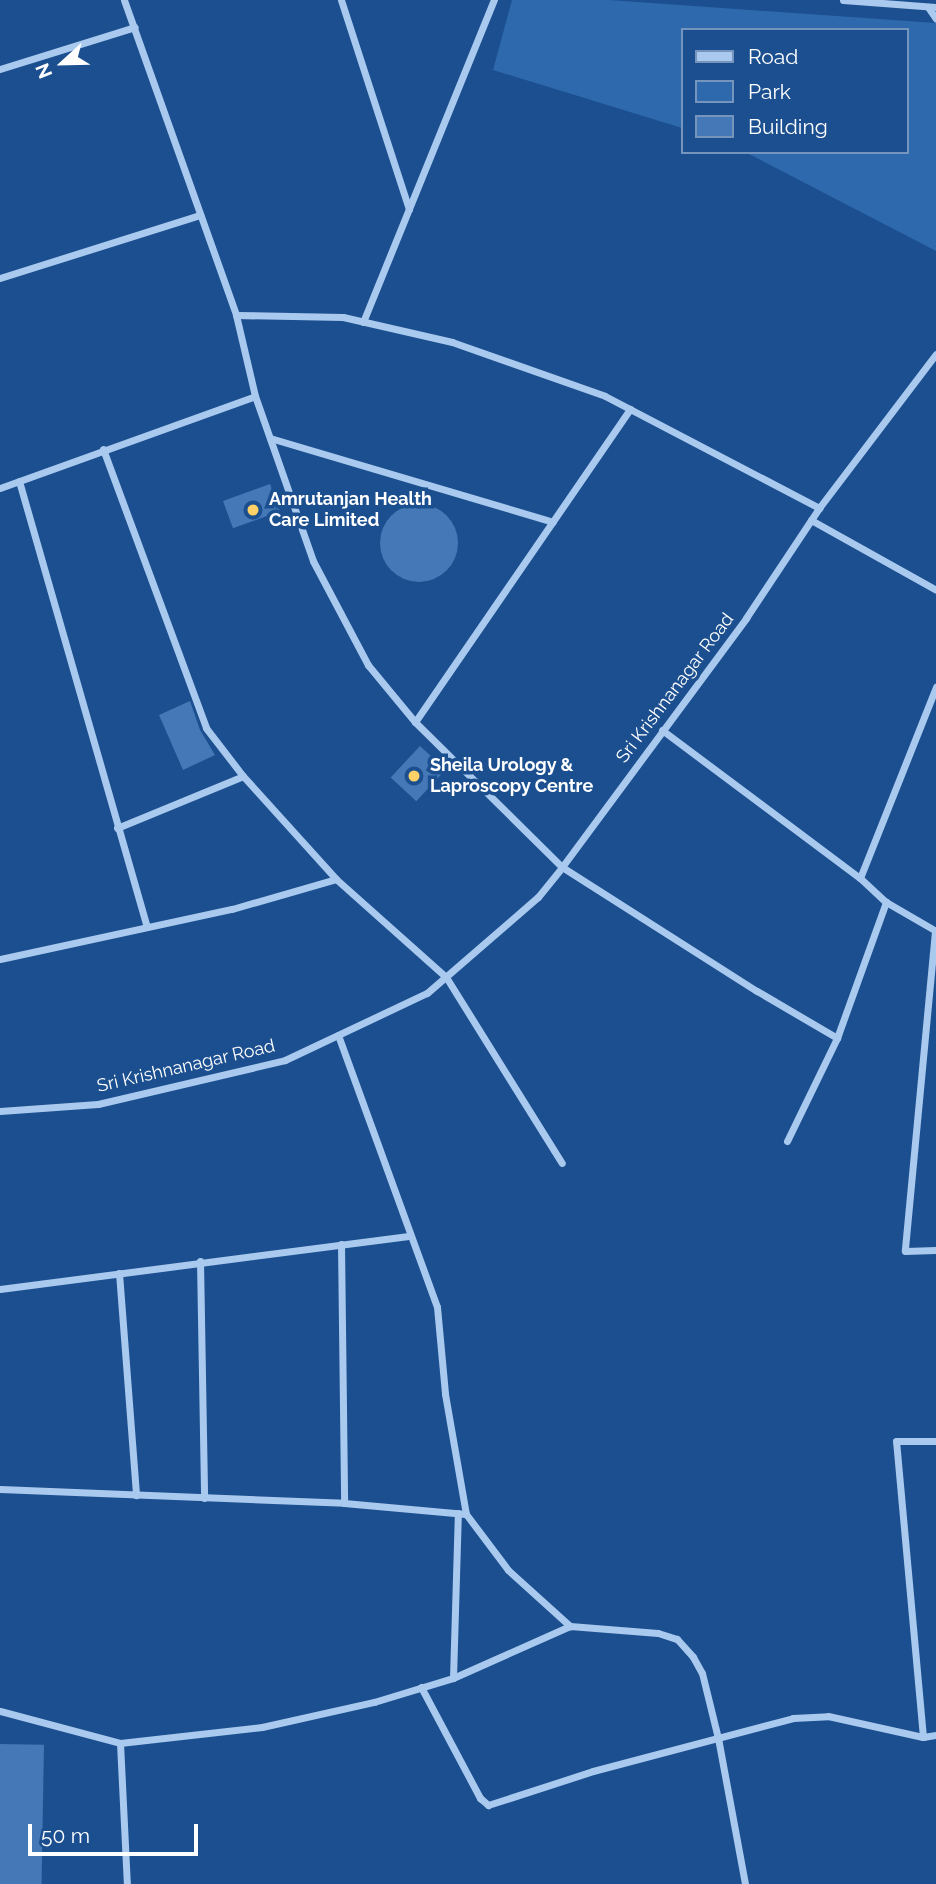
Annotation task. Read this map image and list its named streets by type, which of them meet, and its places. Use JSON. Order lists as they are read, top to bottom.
{
  "streets": {
    "street": ["Sri Krishnanagar Road"]
  },
  "places": ["Amrutanjan Health Care Limited", "Sheila Urology & Laproscopy Centre"],
  "legend": ["Road", "Park", "Building"],
  "scale_bar": "50 m",
  "north": "left"
}
